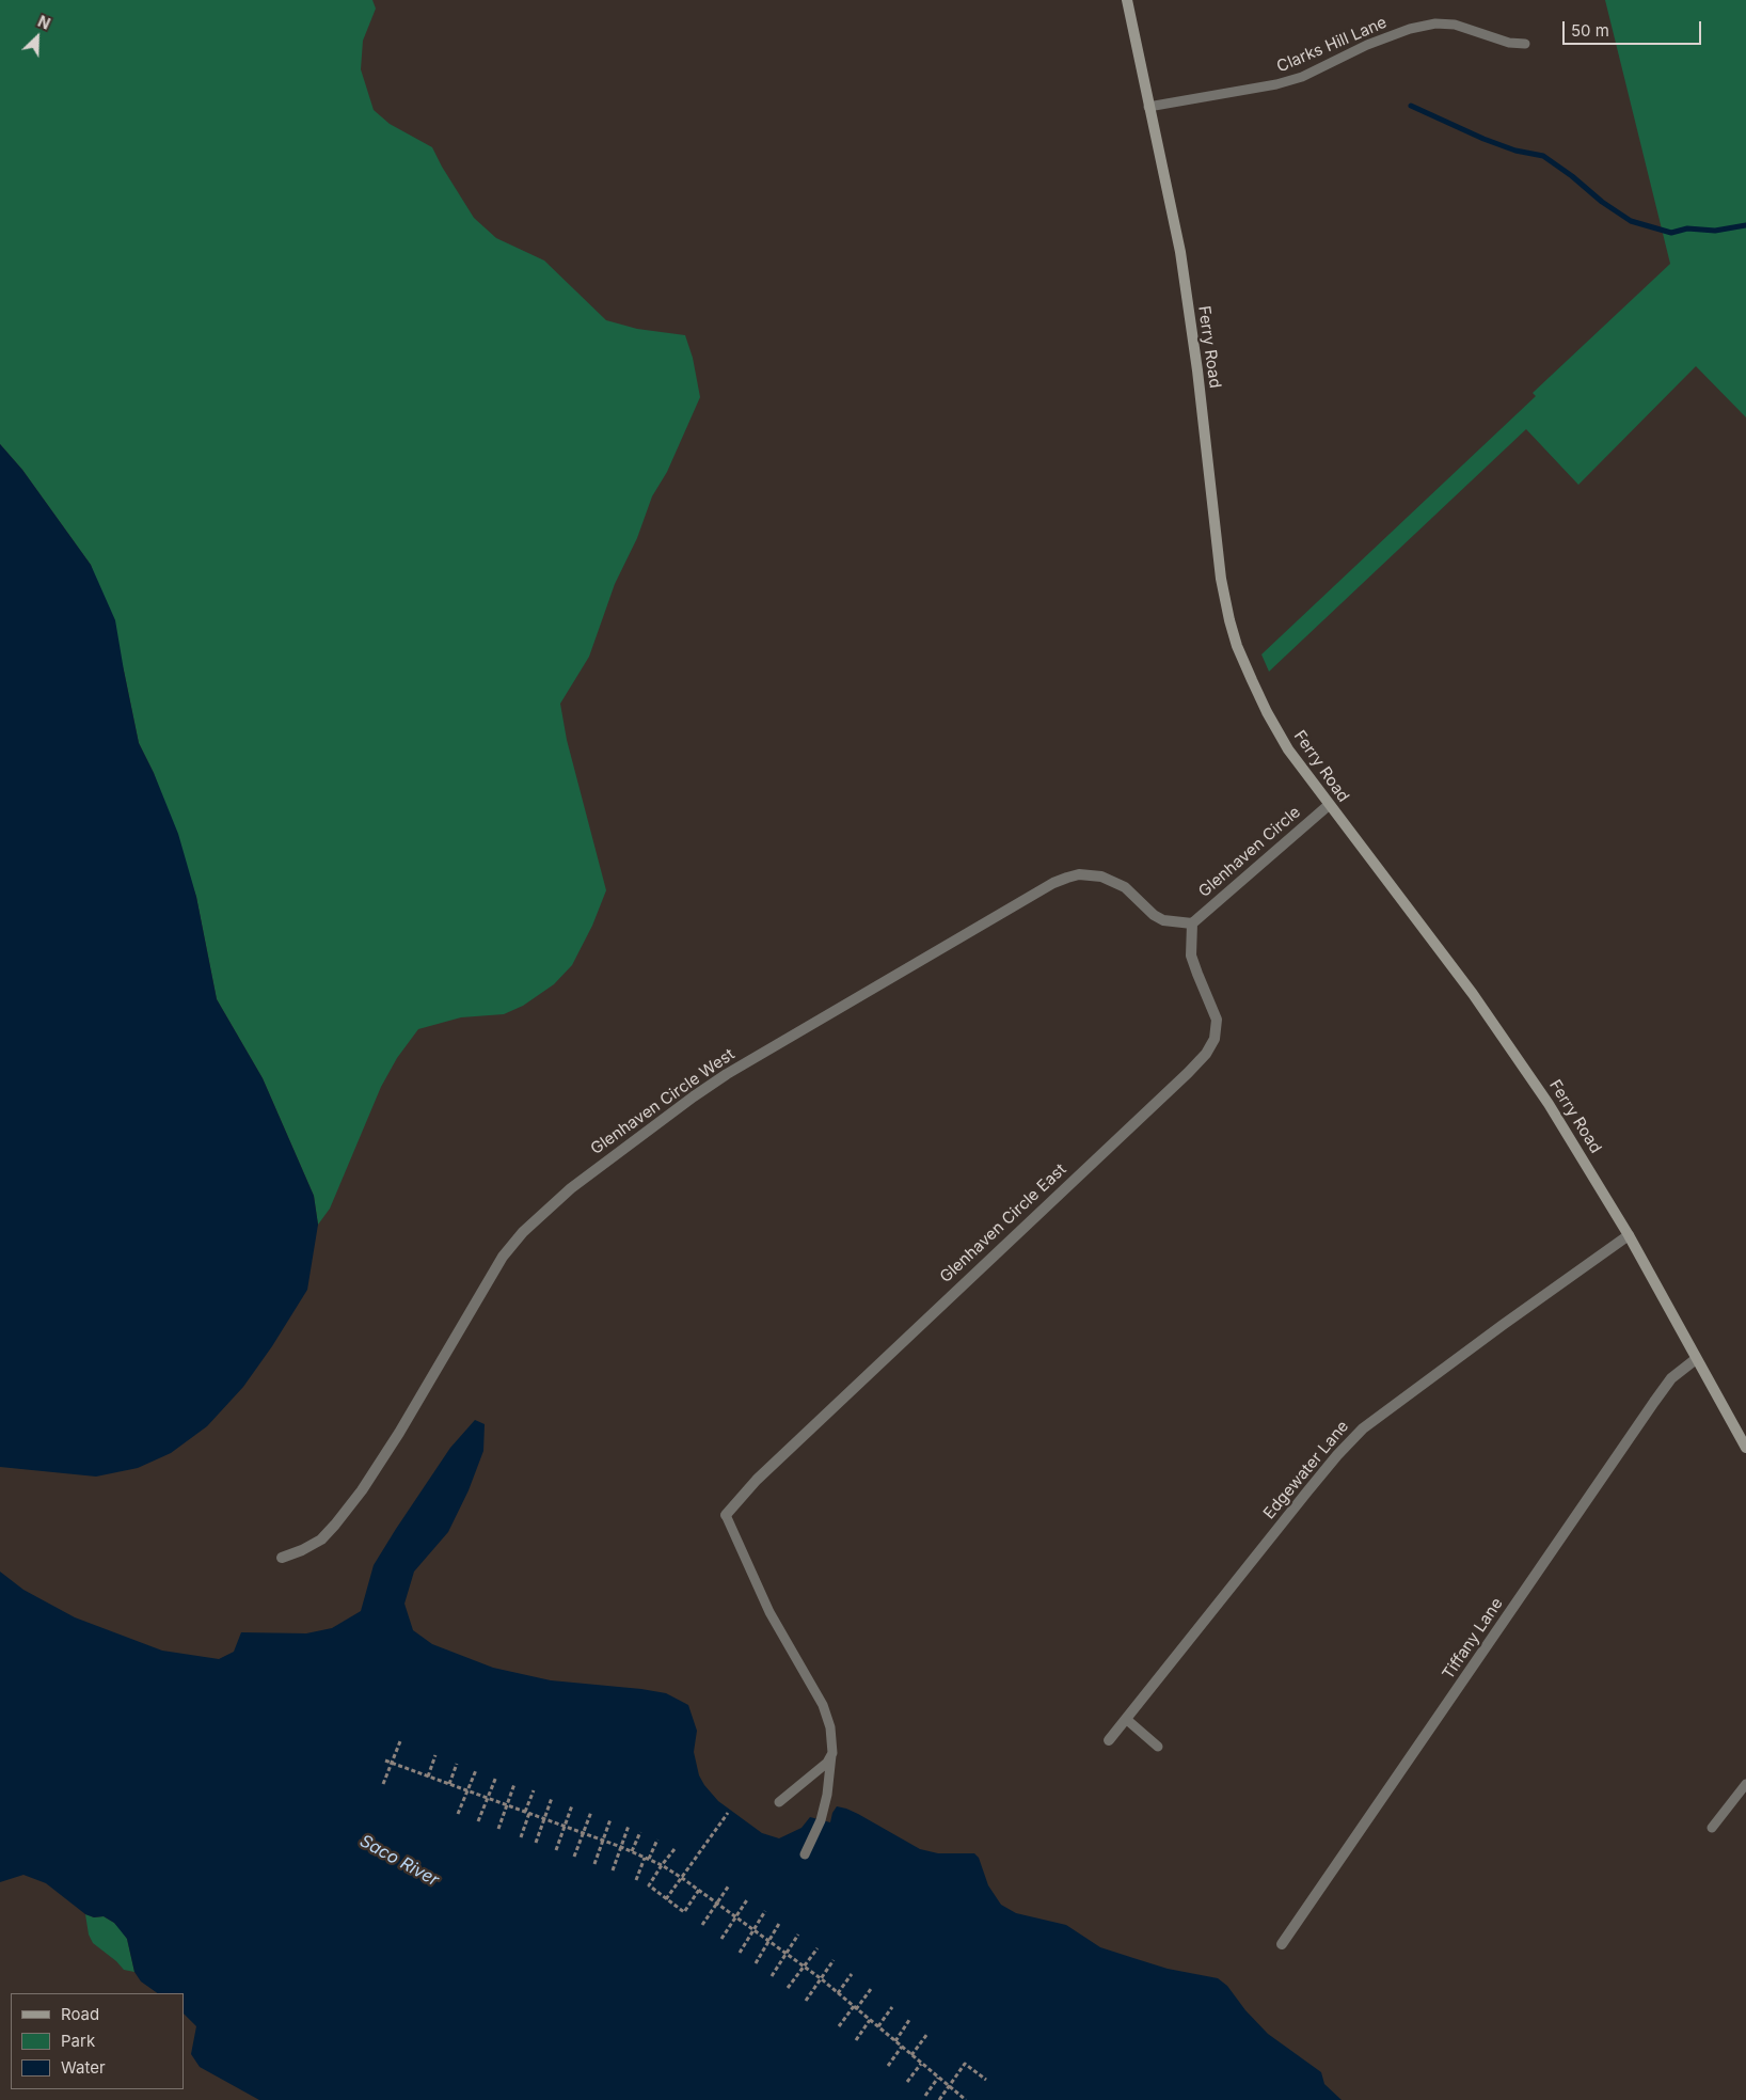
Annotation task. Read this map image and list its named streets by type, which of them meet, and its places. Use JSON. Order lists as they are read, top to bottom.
{
  "streets": {
    "main road": ["Ferry Road"],
    "street": [
      "Glenhaven Circle",
      "Glenhaven Circle West",
      "Glenhaven Circle East",
      "Edgewater Lane",
      "Tiffany Lane"
    ],
    "lane": ["Clarks Hill Lane"]
  },
  "crossings": [
    ["Clarks Hill Lane", "Ferry Road"],
    ["Ferry Road", "Glenhaven Circle"],
    ["Ferry Road", "Edgewater Lane"],
    ["Ferry Road", "Tiffany Lane"],
    ["Glenhaven Circle", "Glenhaven Circle West"],
    ["Glenhaven Circle", "Glenhaven Circle East"],
    ["Glenhaven Circle West", "Glenhaven Circle East"]
  ],
  "water": ["Saco River"],
  "legend": ["Road", "Park", "Water"],
  "scale_bar": "50 m",
  "north": "top right"
}
